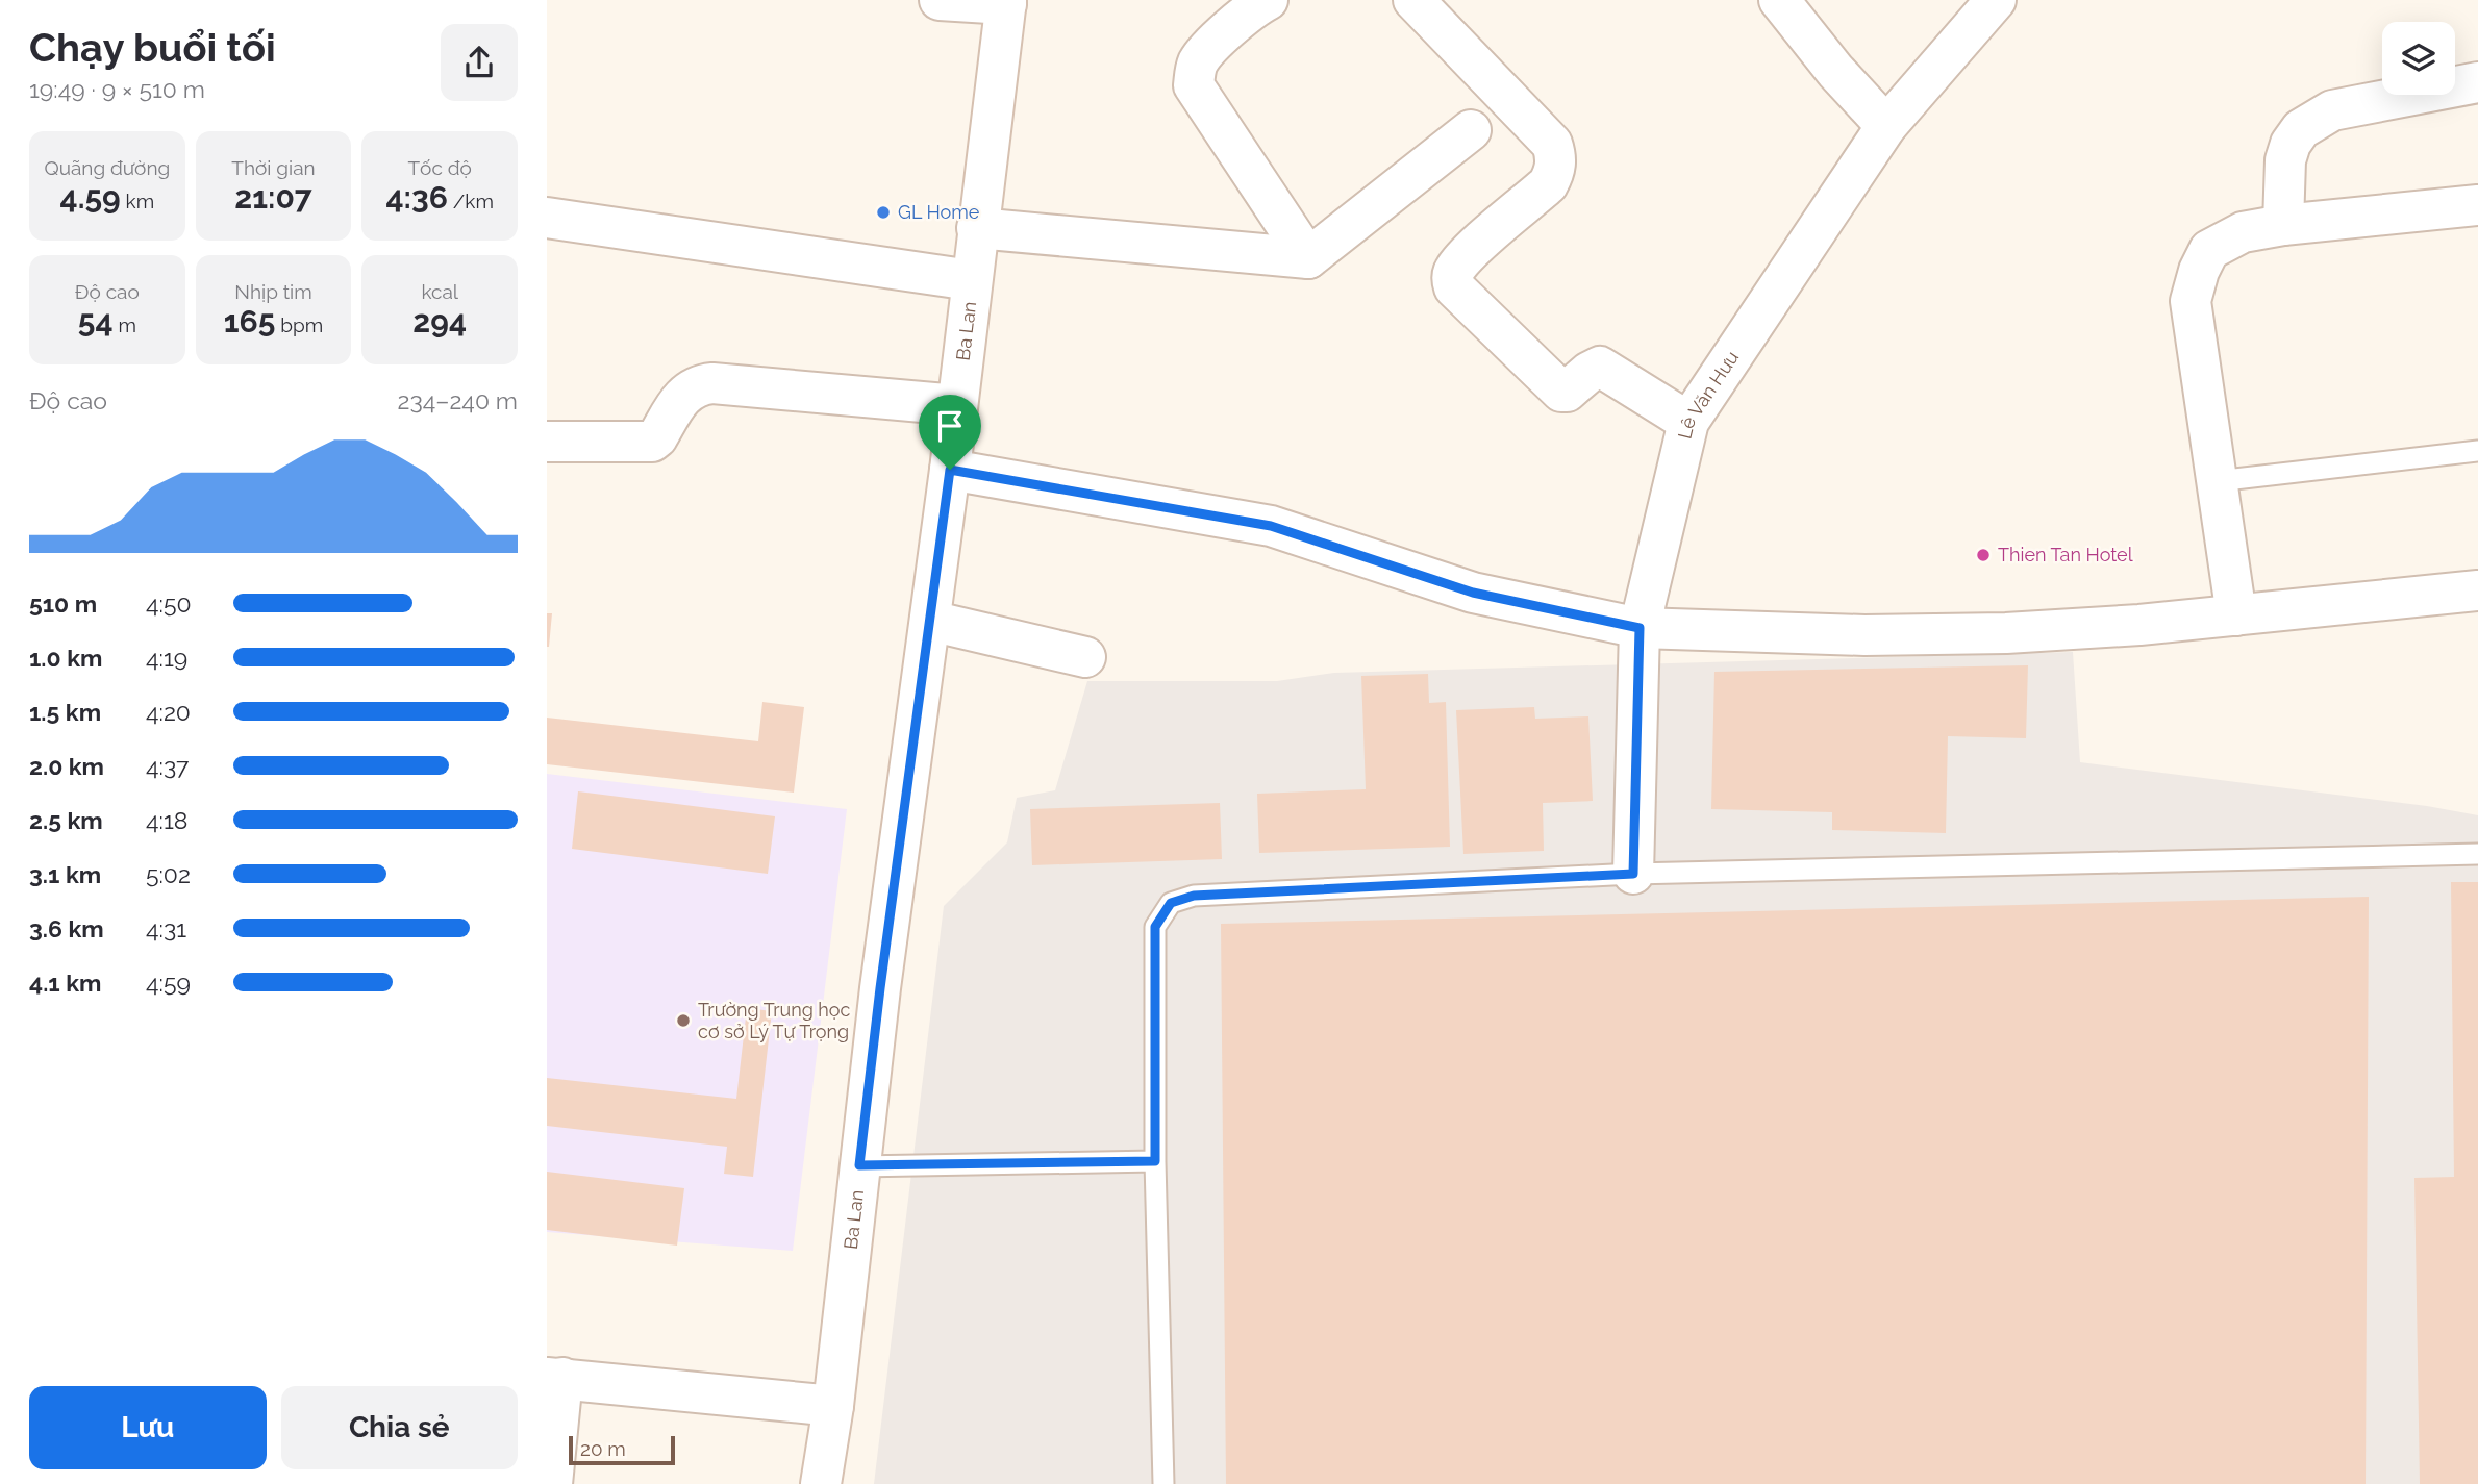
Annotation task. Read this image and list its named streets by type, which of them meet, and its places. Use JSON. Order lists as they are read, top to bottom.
{
  "streets": {
    "street": ["Ba Lan", "Lê Văn Hưu"]
  },
  "places": ["GL Home", "Thien Tan Hotel", "Trường Trung học cơ sở Lý Tự Trọng"],
  "scale_bar": "20 m",
  "page": {
    "heading": ["Chạy buổi tối", "19:49 · 9 × 510 m"],
    "stats": [
      ["Quãng đường", "4.59 km"],
      ["Thời gian", "21:07"],
      ["Tốc độ", "4:36 /km"],
      ["Độ cao", "54 m"],
      ["Nhịp tim", "165 bpm"],
      ["kcal", "294"]
    ],
    "chart": ["Độ cao", "234–240 m"],
    "list": [
      {
        "name": "510 m",
        "note": "4:50"
      },
      {
        "name": "1.0 km",
        "note": "4:19"
      },
      {
        "name": "1.5 km",
        "note": "4:20"
      },
      {
        "name": "2.0 km",
        "note": "4:37"
      },
      {
        "name": "2.5 km",
        "note": "4:18"
      },
      {
        "name": "3.1 km",
        "note": "5:02"
      },
      {
        "name": "3.6 km",
        "note": "4:31"
      },
      {
        "name": "4.1 km",
        "note": "4:59"
      }
    ],
    "buttons": ["Lưu", "Chia sẻ"],
    "scale": "20 m"
  }
}
